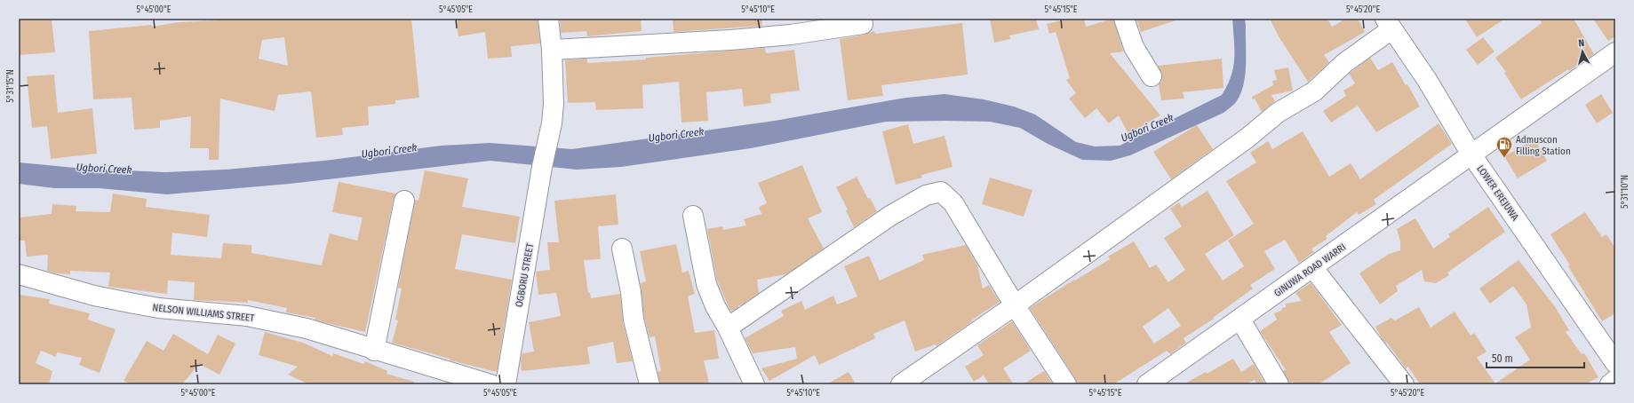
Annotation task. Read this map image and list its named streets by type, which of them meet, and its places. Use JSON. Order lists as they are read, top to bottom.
{
  "streets": {
    "street": [
      "LOWER EREJUWA",
      "GINUWA ROAD WARRI",
      "OGBORU STREET",
      "NELSON WILLIAMS STREET"
    ]
  },
  "crossings": [
    ["LOWER EREJUWA", "GINUWA ROAD WARRI"]
  ],
  "water": ["Ugbori Creek"],
  "places": {
    "fuel station": ["Admuscon Filling Station"]
  },
  "scale_bar": "50 m",
  "north": "top",
  "coordinates": [
    "5°45'00\"E",
    "5°45'05\"E",
    "5°45'10\"E",
    "5°45'15\"E",
    "5°45'20\"E",
    "5°31'15\"N",
    "5°31'10\"N"
  ]
}
